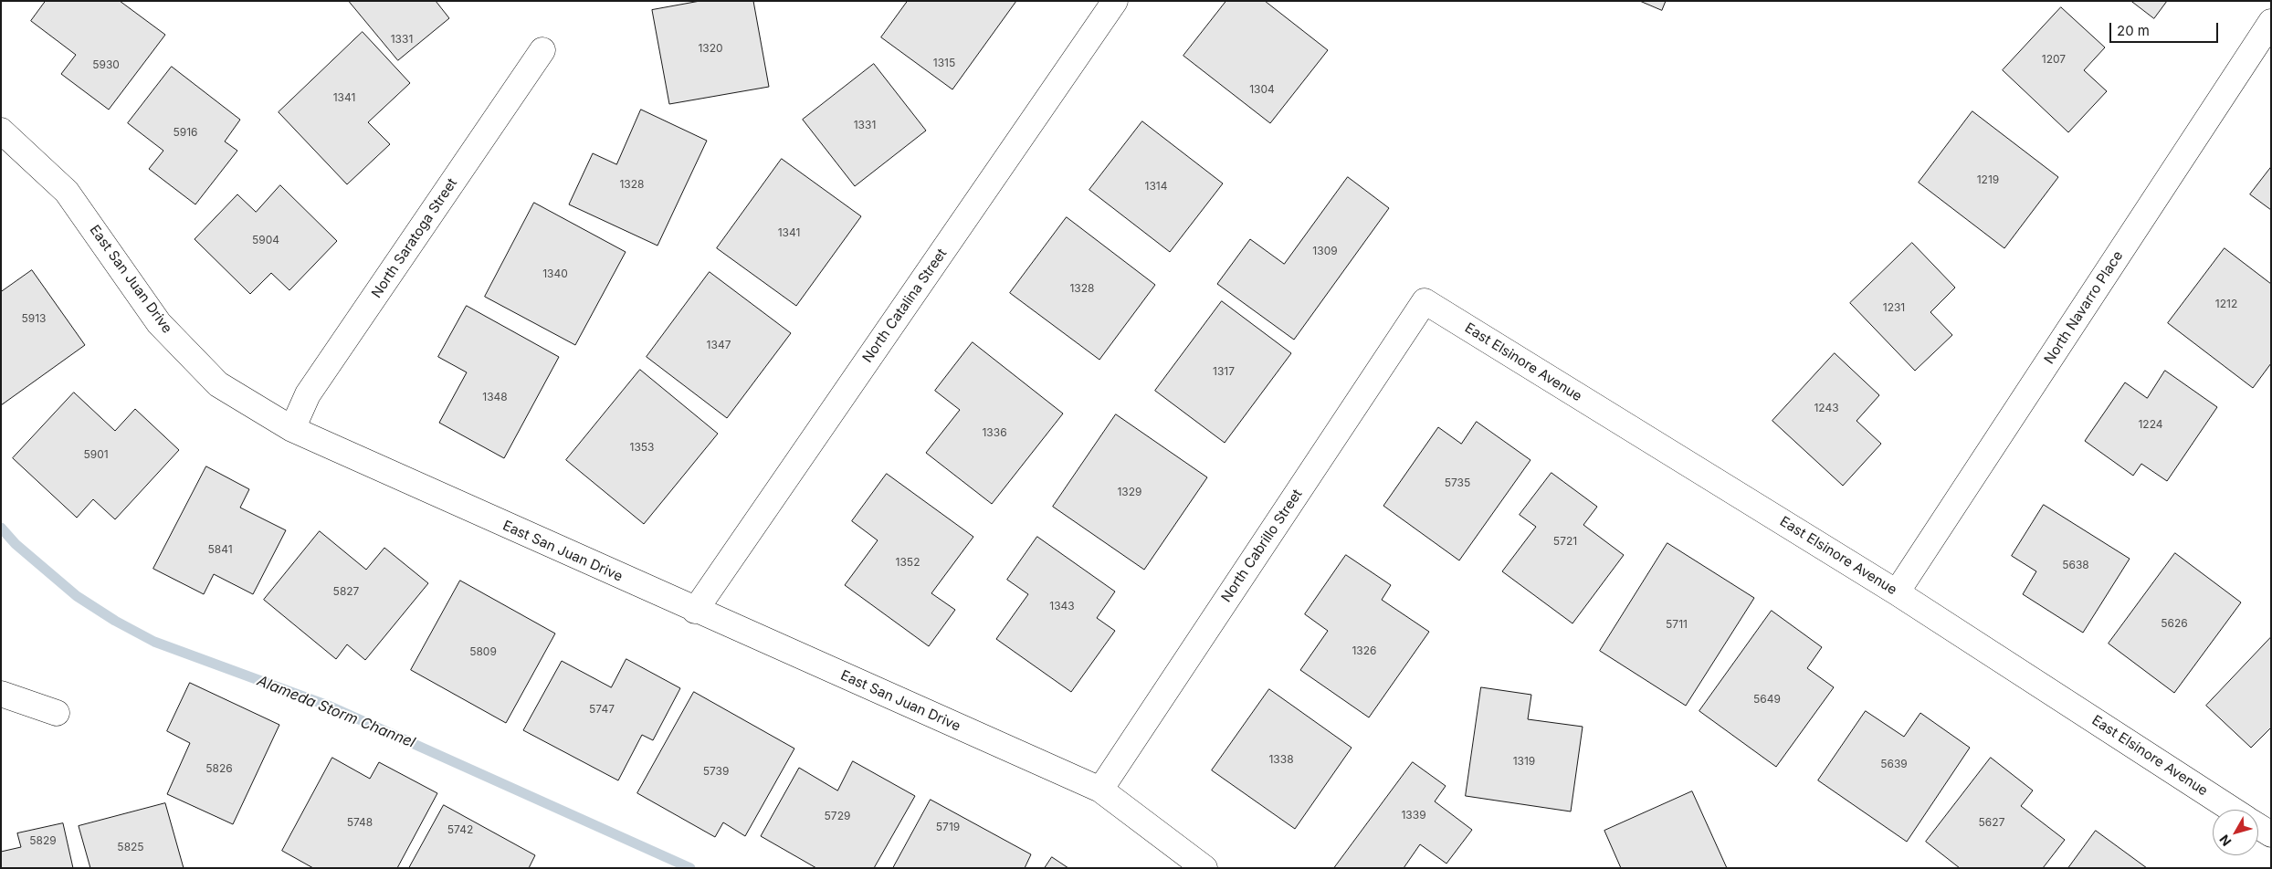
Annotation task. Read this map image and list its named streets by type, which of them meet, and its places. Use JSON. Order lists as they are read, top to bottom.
{
  "streets": {
    "street": [
      "North Saratoga Street",
      "East San Juan Drive",
      "North Catalina Street",
      "North Navarro Place",
      "East Elsinore Avenue",
      "North Cabrillo Street"
    ]
  },
  "crossings": [
    ["North Saratoga Street", "East San Juan Drive"],
    ["East San Juan Drive", "North Catalina Street"],
    ["East San Juan Drive", "North Cabrillo Street"],
    ["North Navarro Place", "East Elsinore Avenue"],
    ["East Elsinore Avenue", "North Cabrillo Street"]
  ],
  "water": ["Alameda Storm Channel"],
  "house_numbers": [
    "1331",
    "1320",
    "1207",
    "1315",
    "5930",
    "1304",
    "1341",
    "1331",
    "5916",
    "1219",
    "1328",
    "1314",
    "1341",
    "5904",
    "1309",
    "1340",
    "1328",
    "1212",
    "1231",
    "5913",
    "1347",
    "1317",
    "1348",
    "1243",
    "1224",
    "1336",
    "1353",
    "5901",
    "5735",
    "1329",
    "5721",
    "5841",
    "1352",
    "5638",
    "5827",
    "1343",
    "5626",
    "5711",
    "1326",
    "5809",
    "5649",
    "5747",
    "1338",
    "1319",
    "5639",
    "5826",
    "5739",
    "1339",
    "5729",
    "5748",
    "5627",
    "5719",
    "5742",
    "5829",
    "5825"
  ],
  "scale_bar": "20 m",
  "north": "bottom left"
}
